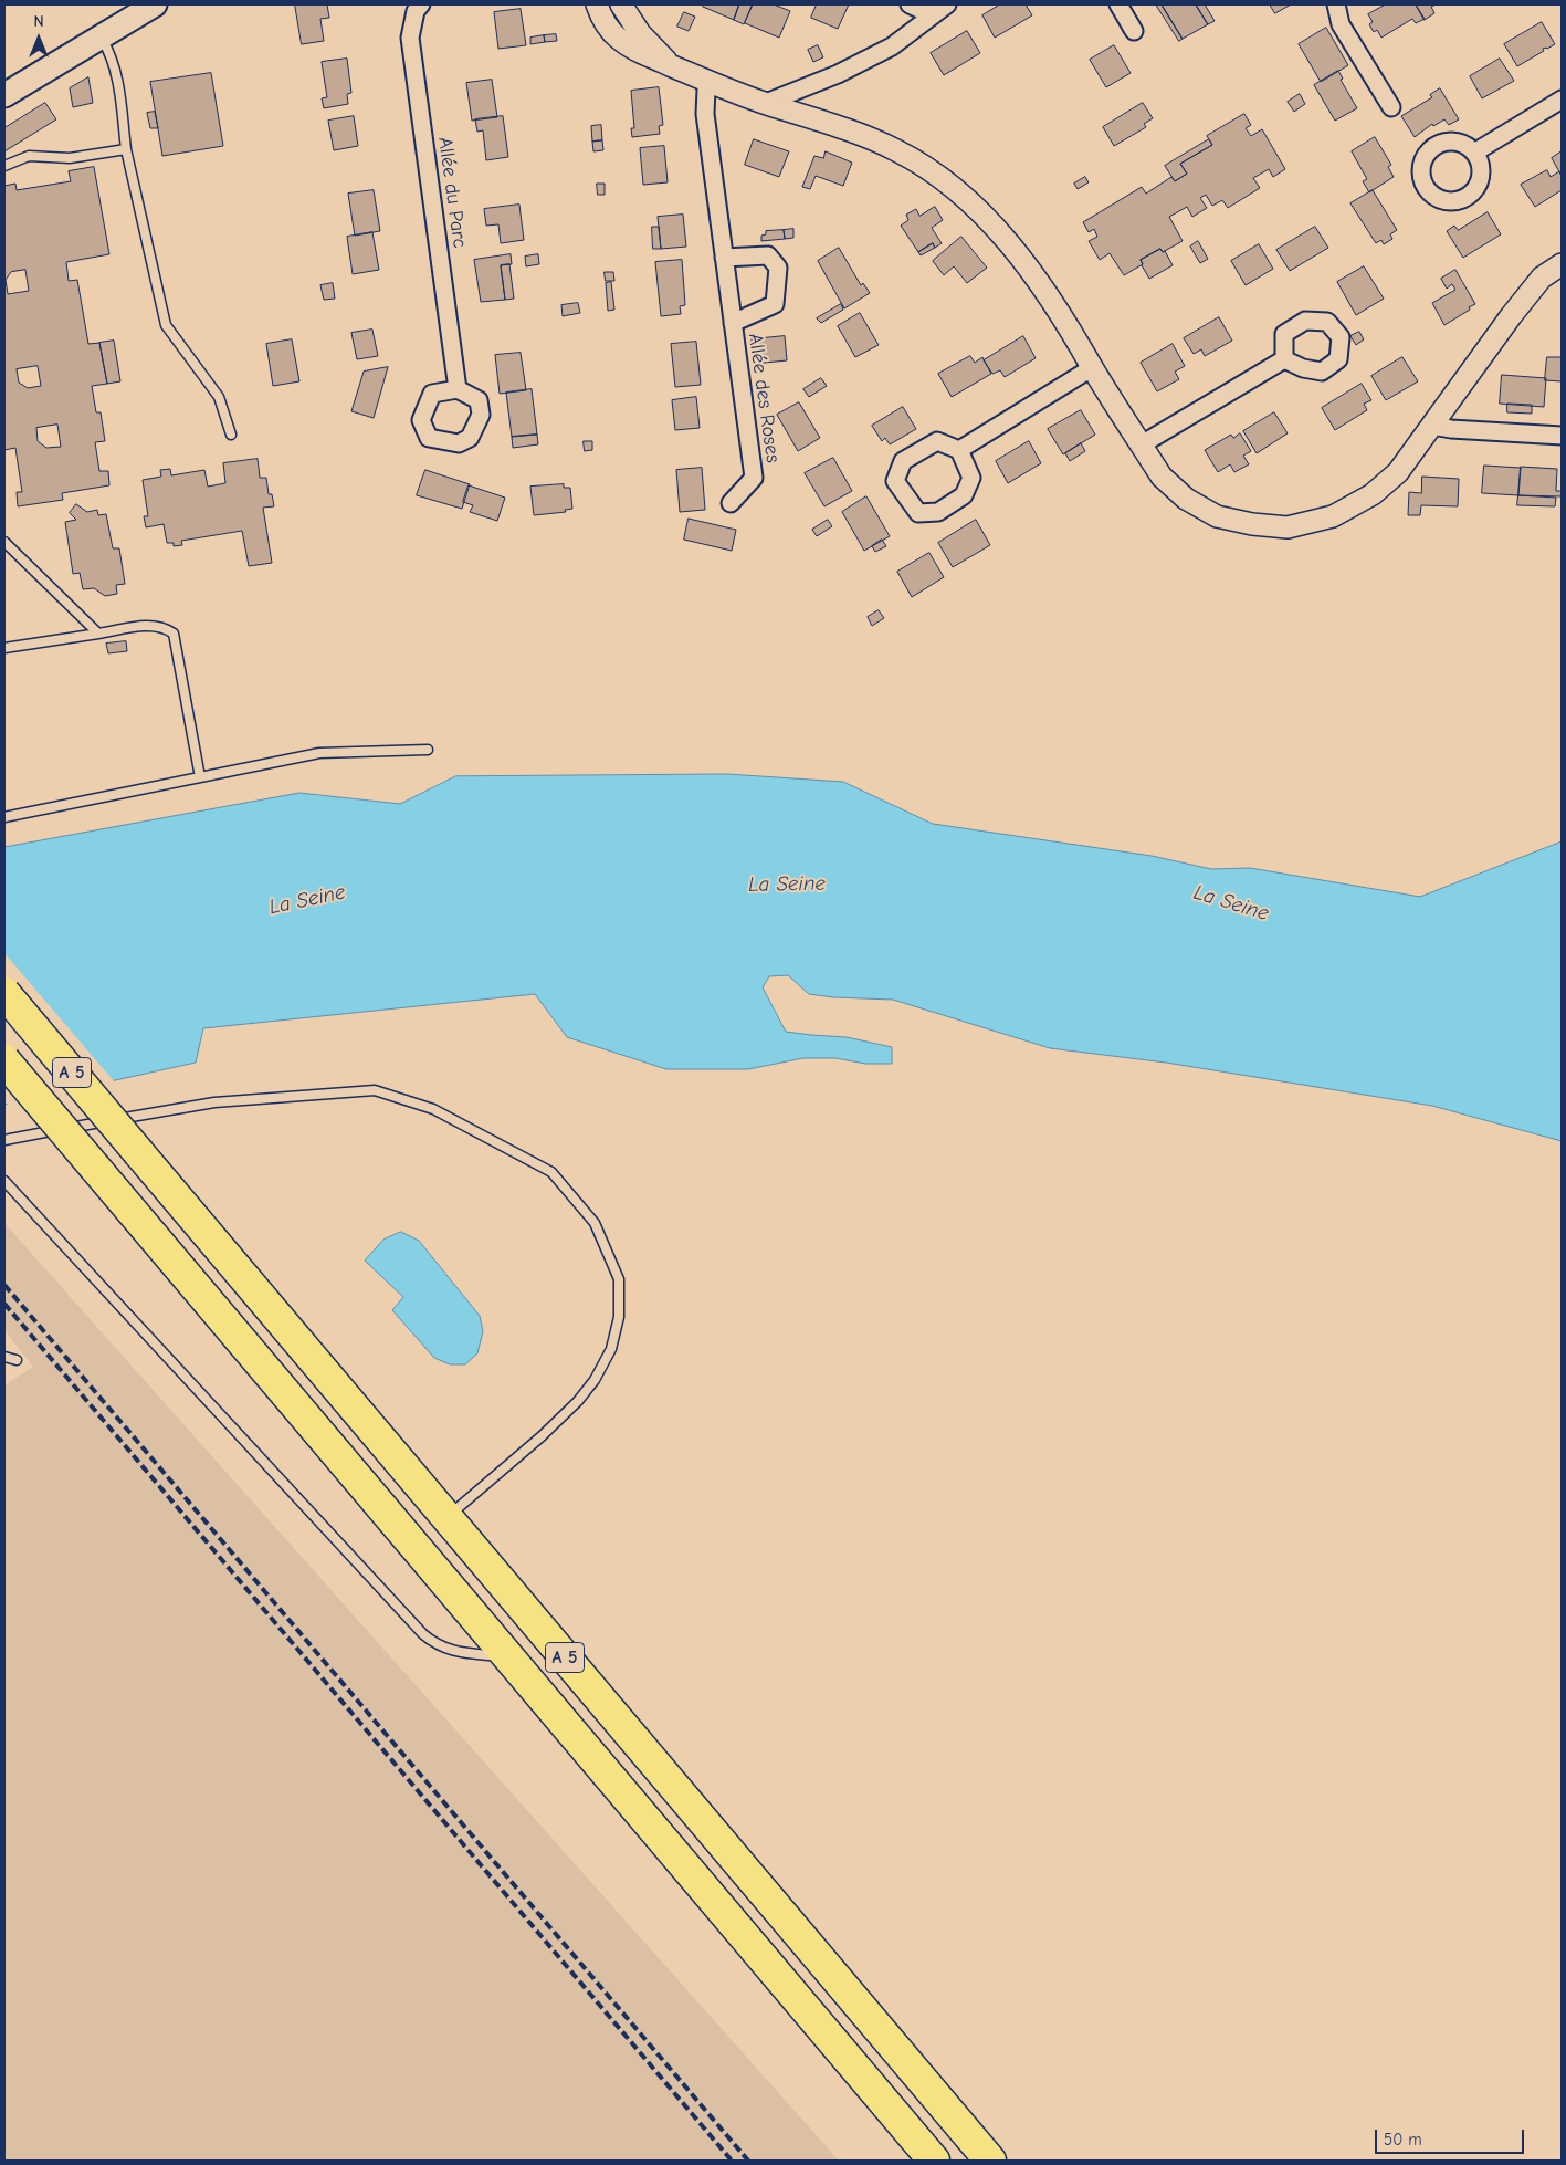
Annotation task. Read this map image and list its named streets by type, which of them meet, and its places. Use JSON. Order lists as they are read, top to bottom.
{
  "streets": {
    "highway": ["A 5"],
    "street": ["Allée du Parc", "Allée des Roses"]
  },
  "water": ["La Seine"],
  "scale_bar": "50 m",
  "north": "top"
}
